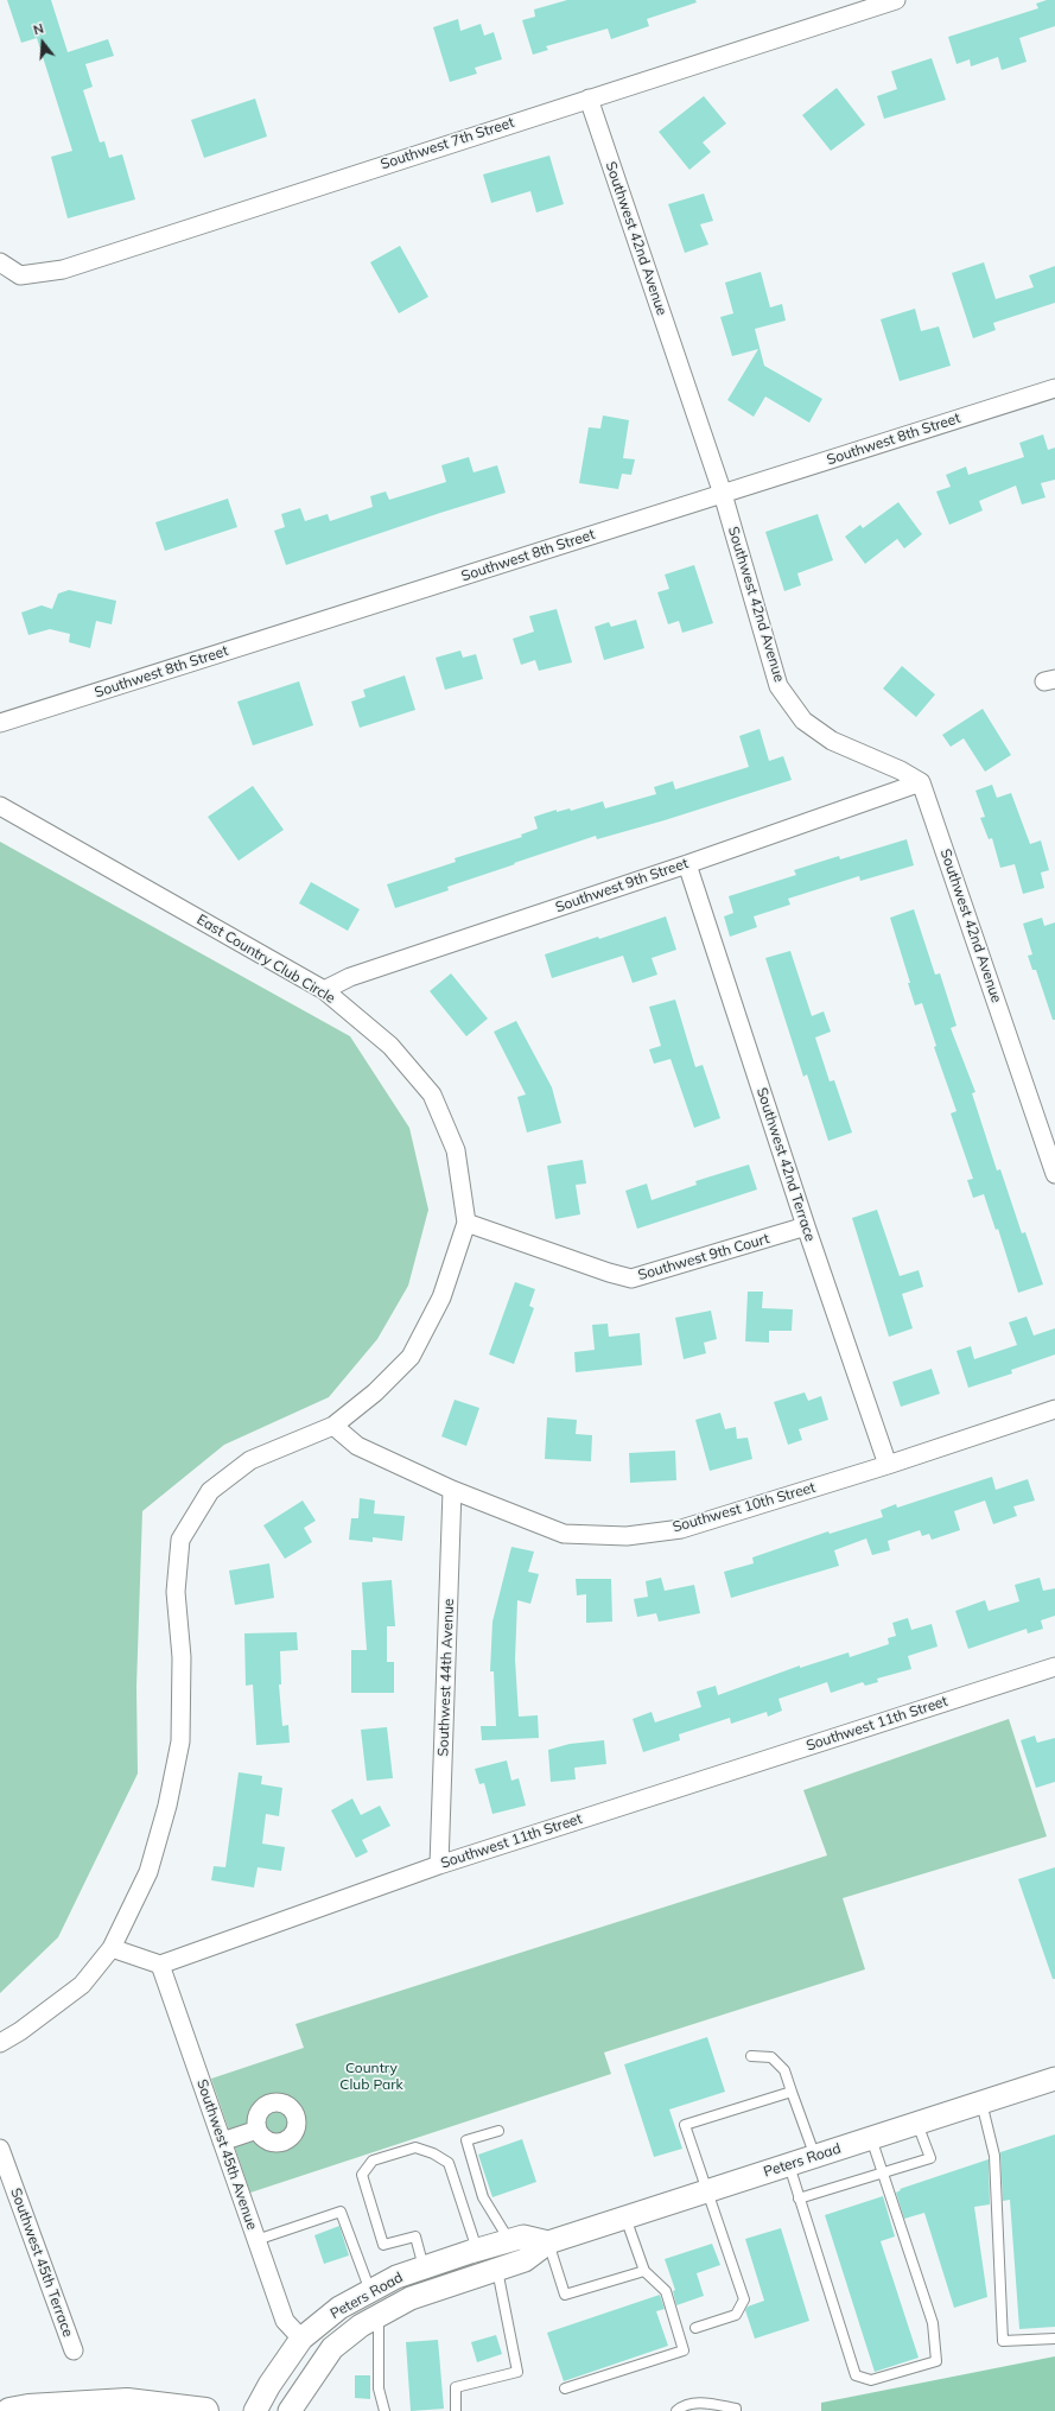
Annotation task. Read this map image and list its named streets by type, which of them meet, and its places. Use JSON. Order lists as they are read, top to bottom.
{
  "streets": {
    "street": [
      "Southwest 7th Street",
      "Southwest 42nd Avenue",
      "Southwest 8th Street",
      "Southwest 9th Street",
      "East Country Club Circle",
      "Southwest 42nd Terrace",
      "Southwest 9th Court",
      "Southwest 10th Street",
      "Southwest 44th Avenue",
      "Southwest 11th Street",
      "Southwest 45th Avenue",
      "Peters Road",
      "Southwest 45th Terrace"
    ]
  },
  "crossings": [
    ["Southwest 7th Street", "Southwest 42nd Avenue"],
    ["Southwest 42nd Avenue", "Southwest 8th Street"],
    ["Southwest 42nd Avenue", "Southwest 9th Street"],
    ["Southwest 9th Street", "East Country Club Circle"],
    ["Southwest 9th Street", "Southwest 42nd Terrace"],
    ["East Country Club Circle", "Southwest 9th Court"],
    ["East Country Club Circle", "Southwest 10th Street"],
    ["Southwest 42nd Terrace", "Southwest 9th Court"],
    ["Southwest 42nd Terrace", "Southwest 10th Street"],
    ["Southwest 10th Street", "Southwest 44th Avenue"],
    ["Southwest 44th Avenue", "Southwest 11th Street"],
    ["Southwest 11th Street", "Southwest 45th Avenue"],
    ["Southwest 45th Avenue", "Peters Road"]
  ],
  "parks": ["Country Club Park"],
  "north": "top"
}
